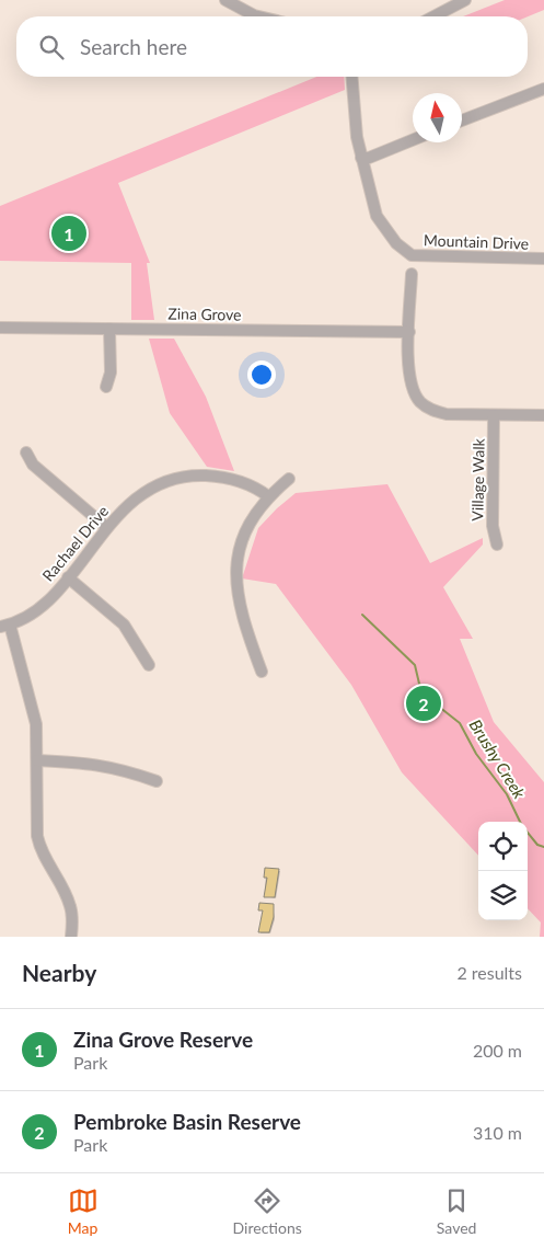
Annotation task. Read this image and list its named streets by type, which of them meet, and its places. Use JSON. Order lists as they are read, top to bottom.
{
  "streets": {
    "street": [
      "Mountain Drive",
      "Zina Grove",
      "Village Walk",
      "Rachael Drive"
    ]
  },
  "water": ["Brushy Creek"],
  "north": "top",
  "page": {
    "search": "Search here",
    "pins": ["1", "2"],
    "heading": ["Nearby", "2 results"],
    "list": [
      {
        "mark": "1",
        "name": "Zina Grove Reserve",
        "note": "Park",
        "value": "200 m"
      },
      {
        "mark": "2",
        "name": "Pembroke Basin Reserve",
        "note": "Park",
        "value": "310 m"
      }
    ],
    "nav": ["Map", "Directions", "Saved"]
  }
}
